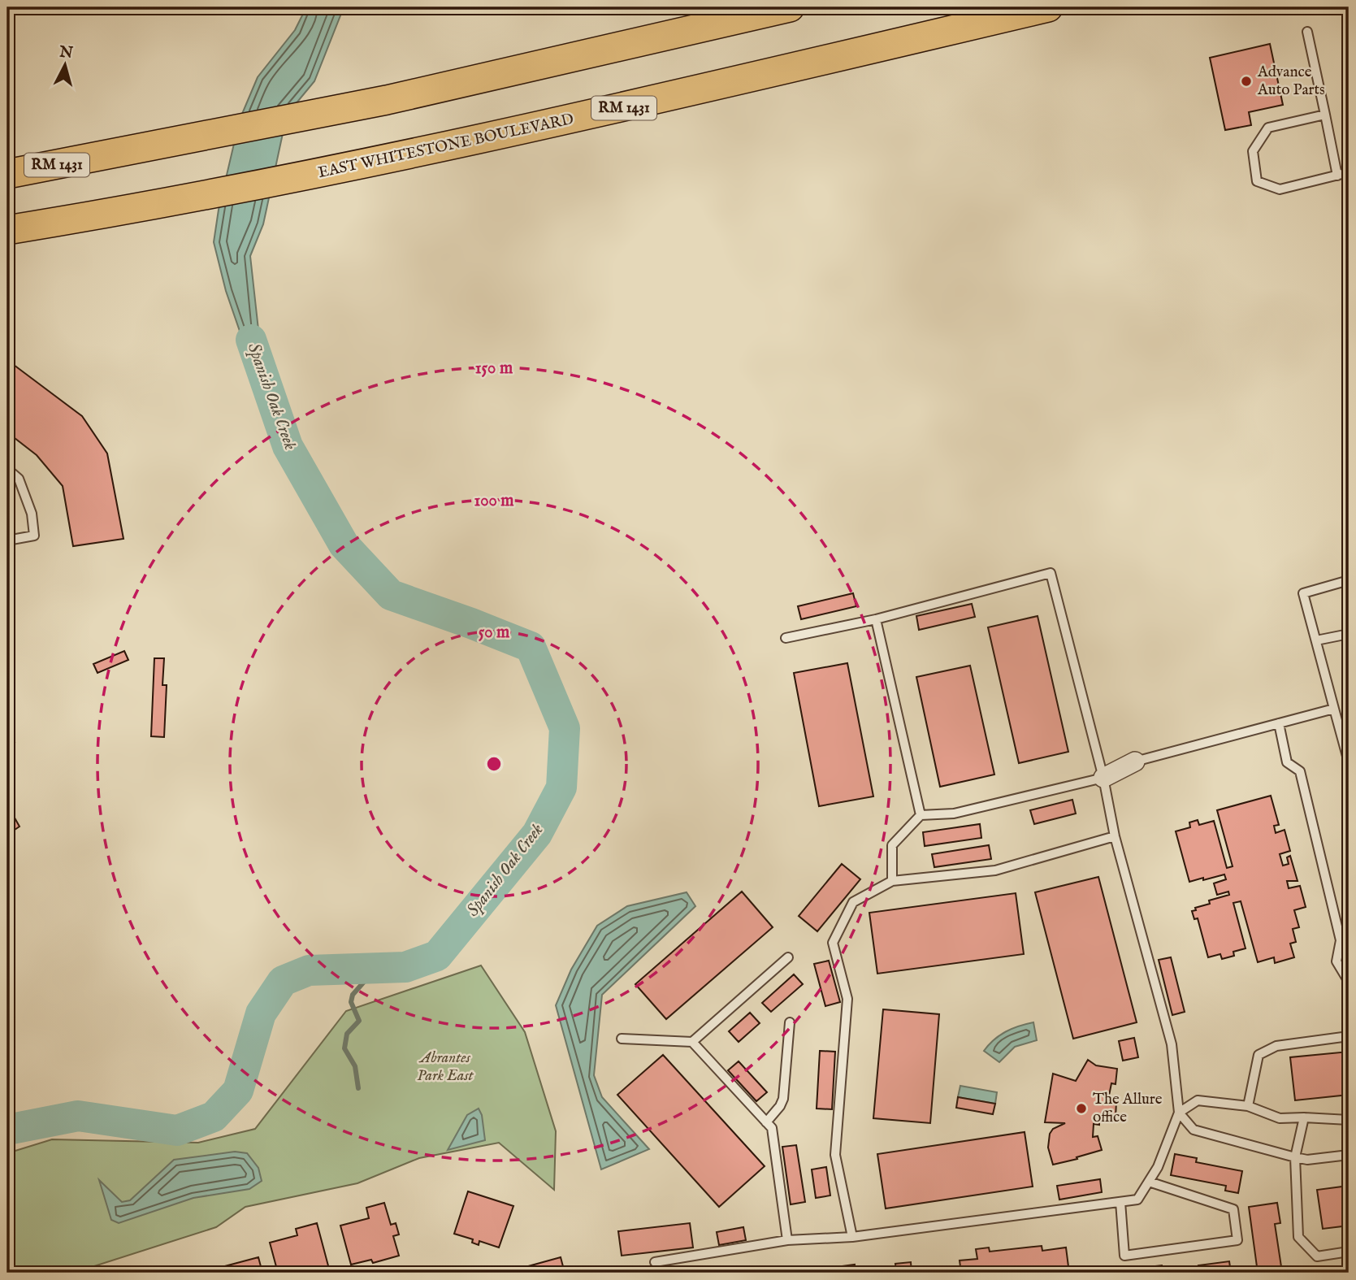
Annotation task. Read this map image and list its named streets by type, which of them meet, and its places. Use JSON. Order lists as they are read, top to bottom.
{
  "streets": {
    "main road": ["RM 1431", "EAST WHITESTONE BOULEVARD"]
  },
  "water": ["Spanish Oak Creek"],
  "parks": ["Abrantes Park East"],
  "places": ["Advance Auto Parts", "The Allure office"],
  "north": "top",
  "rings": ["150 m", "100 m", "50 m"]
}
